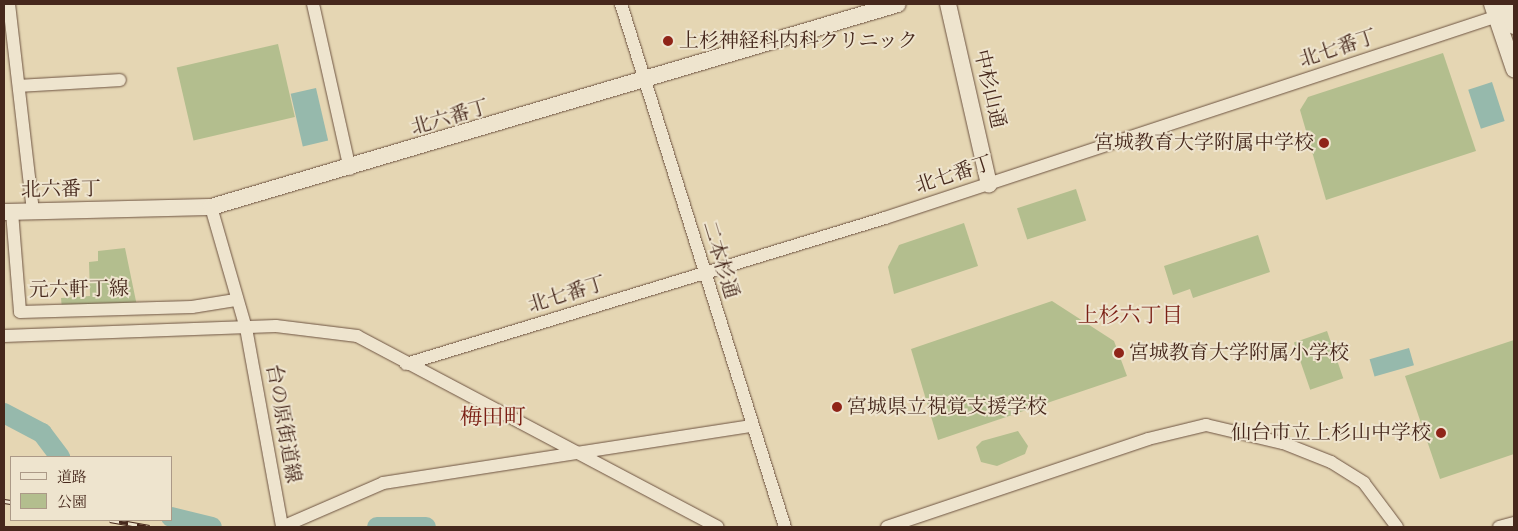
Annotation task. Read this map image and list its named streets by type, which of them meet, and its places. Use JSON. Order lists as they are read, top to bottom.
{
  "streets": {
    "street": [
      "北七番丁",
      "中杉山通",
      "北六番丁",
      "二本杉通",
      "元六軒丁線",
      "台の原街道線"
    ]
  },
  "crossings": [
    ["北七番丁", "中杉山通"],
    ["北七番丁", "二本杉通"],
    ["北六番丁", "二本杉通"],
    ["北六番丁", "元六軒丁線"],
    ["北六番丁", "台の原街道線"],
    ["元六軒丁線", "台の原街道線"]
  ],
  "districts": ["上杉六丁目", "梅田町"],
  "places": [
    "上杉神経科内科クリニック",
    "宮城教育大学附属中学校",
    "宮城教育大学附属小学校",
    "宮城県立視覚支援学校",
    "仙台市立上杉山中学校"
  ],
  "legend": ["道路", "公園"]
}
